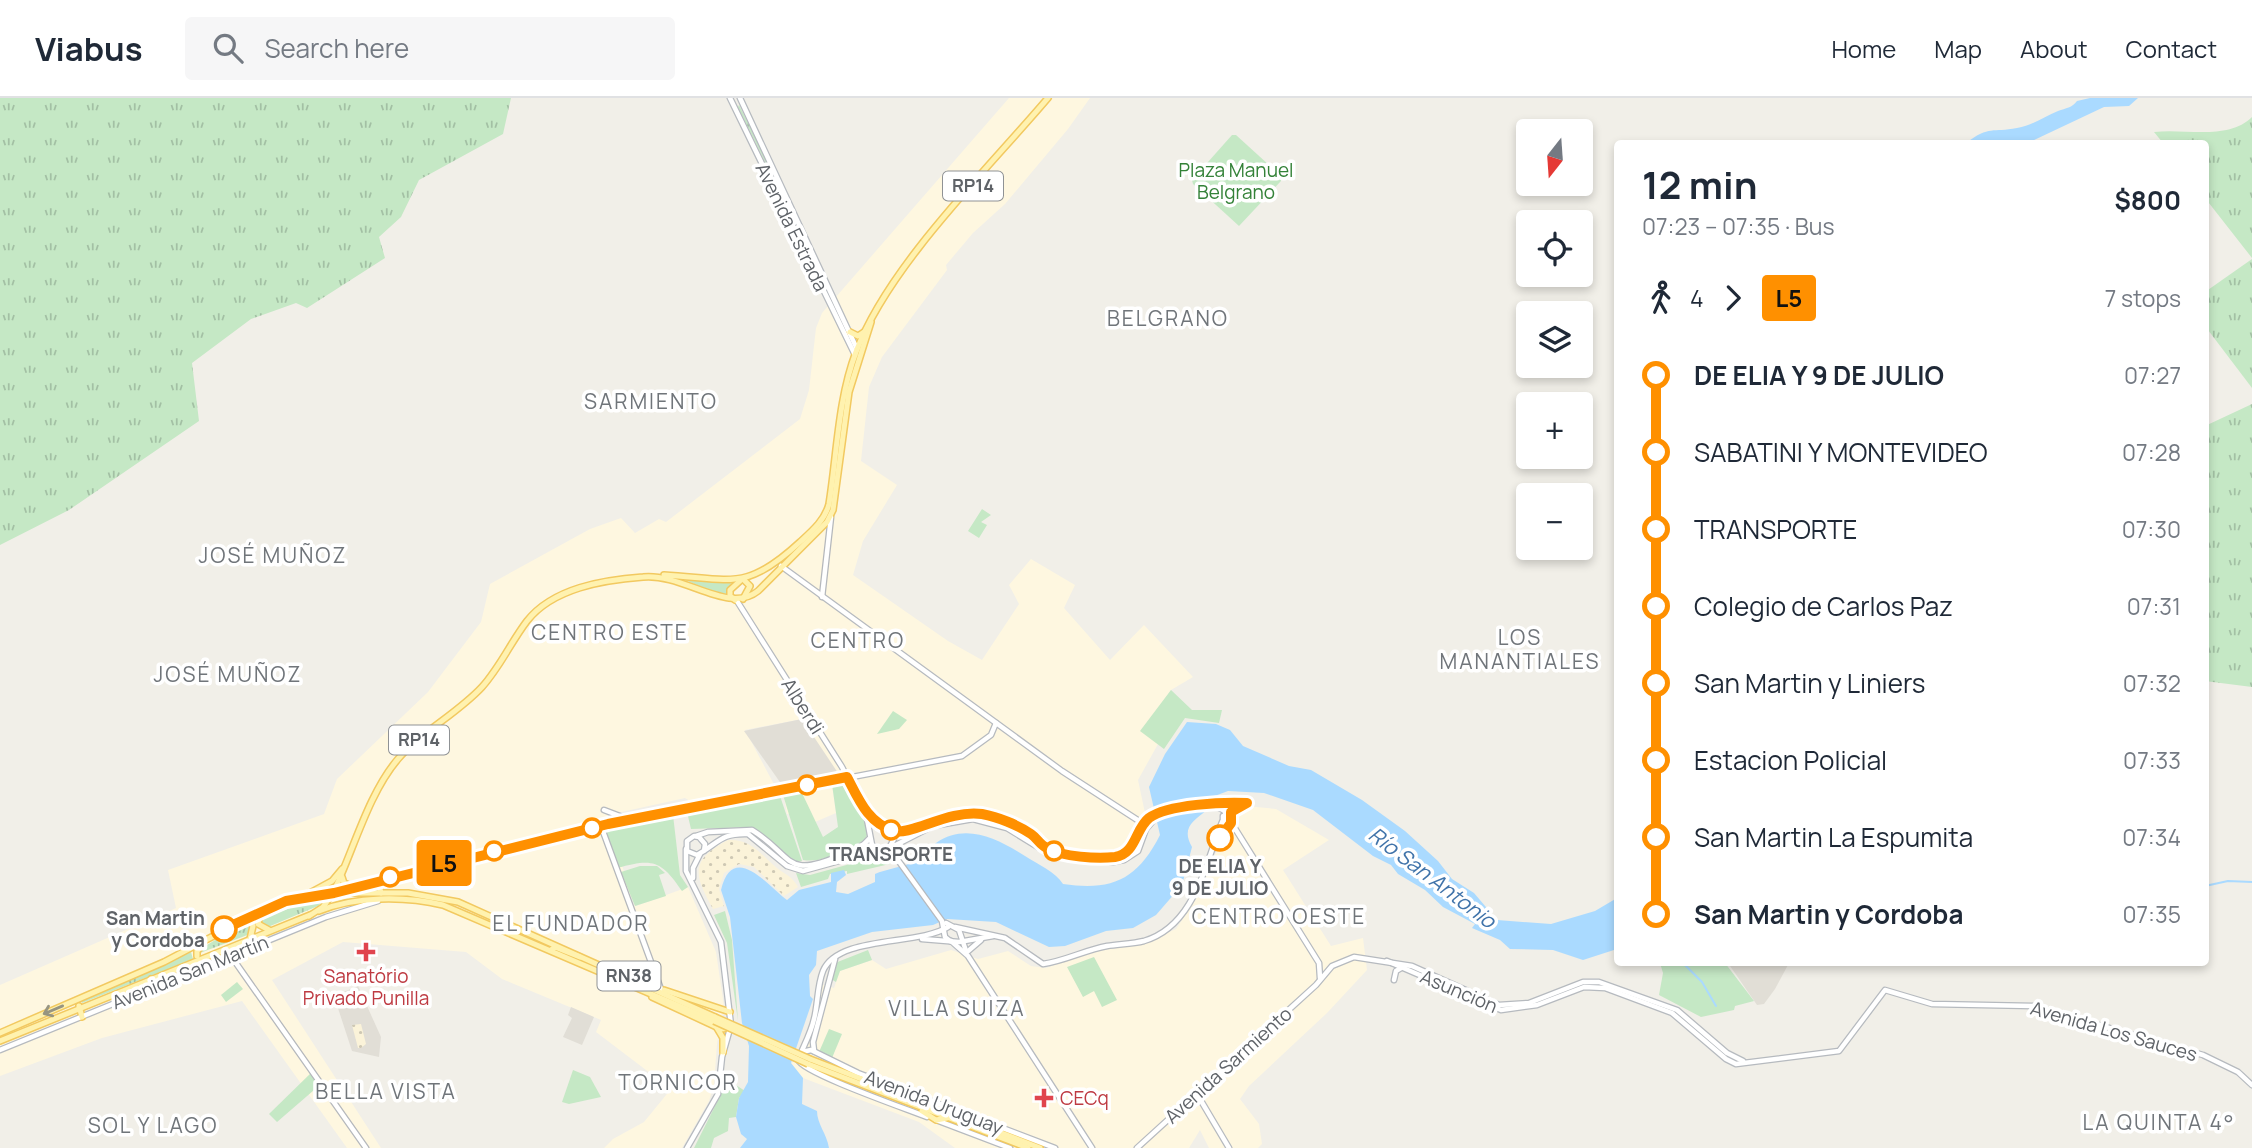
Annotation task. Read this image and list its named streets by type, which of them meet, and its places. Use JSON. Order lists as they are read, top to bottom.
{
  "streets": {
    "main road": [
      "RP14",
      "Avenida Estrada",
      "Alberdi",
      "Avenida San Martín",
      "RN38",
      "Asunción",
      "Avenida Los Sauces",
      "Avenida Sarmiento",
      "Avenida Uruguay"
    ]
  },
  "crossings": [
    ["RP14", "Avenida Estrada"],
    ["RP14", "Alberdi"],
    ["RP14", "RN38"],
    ["Avenida San Martín", "RN38"],
    ["RN38", "Avenida Uruguay"],
    ["Asunción", "Avenida Los Sauces"]
  ],
  "districts": [
    "BELGRANO",
    "SARMIENTO",
    "JOSÉ MUÑOZ",
    "CENTRO ESTE",
    "LOS MANANTIALES",
    "CENTRO",
    "JOSÉ MUÑOZ",
    "CENTRO OESTE",
    "EL FUNDADOR",
    "VILLA SUIZA",
    "TORNICOR",
    "BELLA VISTA",
    "LA QUINTA 4°",
    "SOL Y LAGO"
  ],
  "water": ["Río San Antonio"],
  "parks": ["Plaza Manuel Belgrano"],
  "places": {
    "other": ["TRANSPORTE", "DE ELIA Y 9 DE JULIO", "San Martin y Cordoba"],
    "health": ["Sanatório Privado Punilla", "CECq"]
  },
  "lines": ["bus line L5"],
  "north": "bottom",
  "page": {
    "header": "Viabus",
    "search": "Search here",
    "nav": [
      "Home",
      "Map",
      "About",
      "Contact"
    ],
    "on_map": "L5",
    "map_buttons": ["+", "−"],
    "heading": ["12 min", "07:23 – 07:35 · Bus", "$800"],
    "legs": ["4", "L5", "7 stops"],
    "list": [
      {
        "name": "DE ELIA Y 9 DE JULIO",
        "value": "07:27"
      },
      {
        "name": "SABATINI Y MONTEVIDEO",
        "value": "07:28"
      },
      {
        "name": "TRANSPORTE",
        "value": "07:30"
      },
      {
        "name": "Colegio de Carlos Paz",
        "value": "07:31"
      },
      {
        "name": "San Martin y Liniers",
        "value": "07:32"
      },
      {
        "name": "Estacion Policial",
        "value": "07:33"
      },
      {
        "name": "San Martin La Espumita",
        "value": "07:34"
      },
      {
        "name": "San Martin y Cordoba",
        "value": "07:35"
      }
    ]
  }
}
